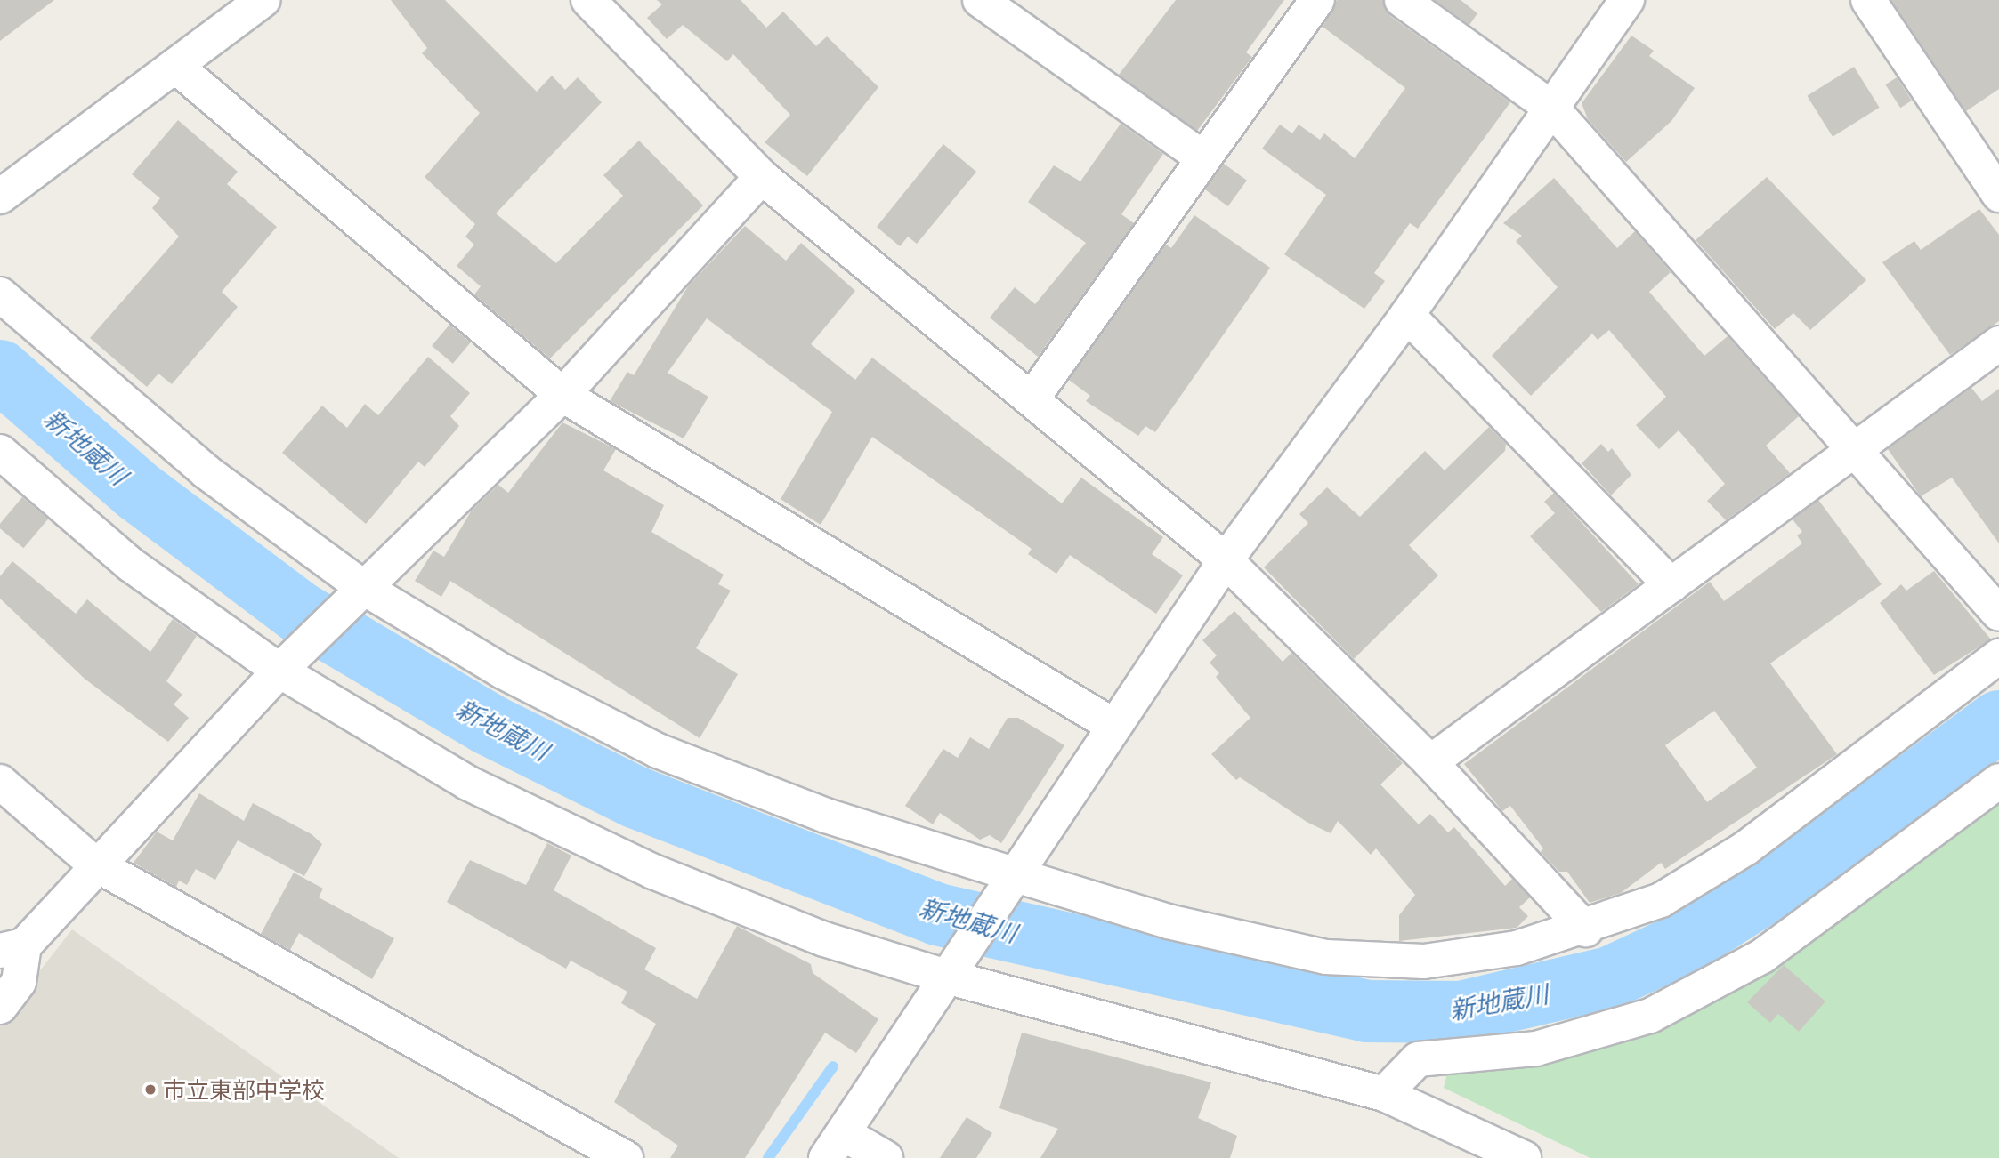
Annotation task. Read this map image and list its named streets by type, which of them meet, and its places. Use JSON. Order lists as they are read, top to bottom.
{
  "water": ["新地蔵川"],
  "places": ["市立東部中学校"]
}
